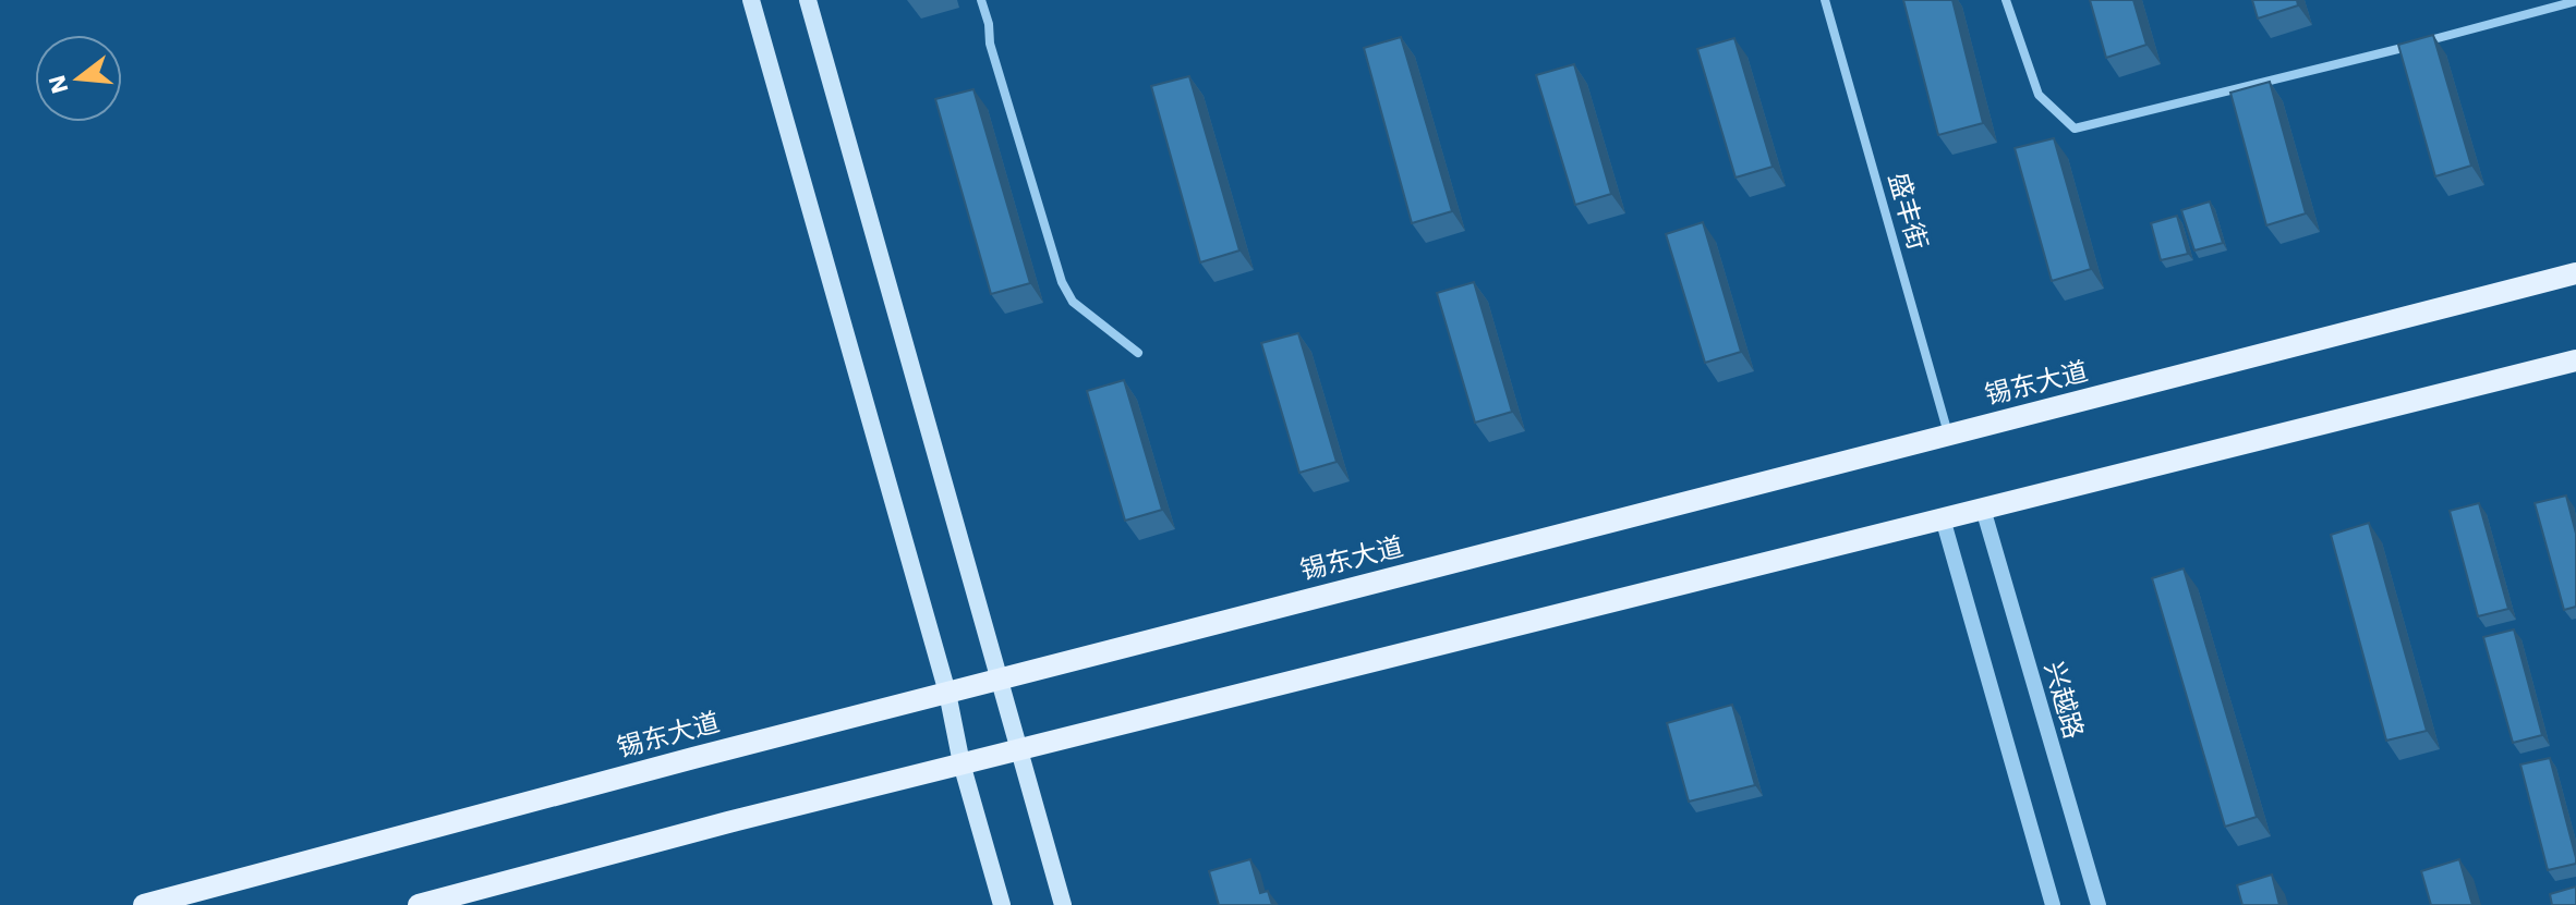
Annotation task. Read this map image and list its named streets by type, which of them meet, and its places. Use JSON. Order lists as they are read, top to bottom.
{
  "streets": {
    "main road": ["锡东大道"],
    "street": ["盛丰街", "兴越路"]
  },
  "crossings": [
    ["盛丰街", "锡东大道"]
  ],
  "north": "left"
}
